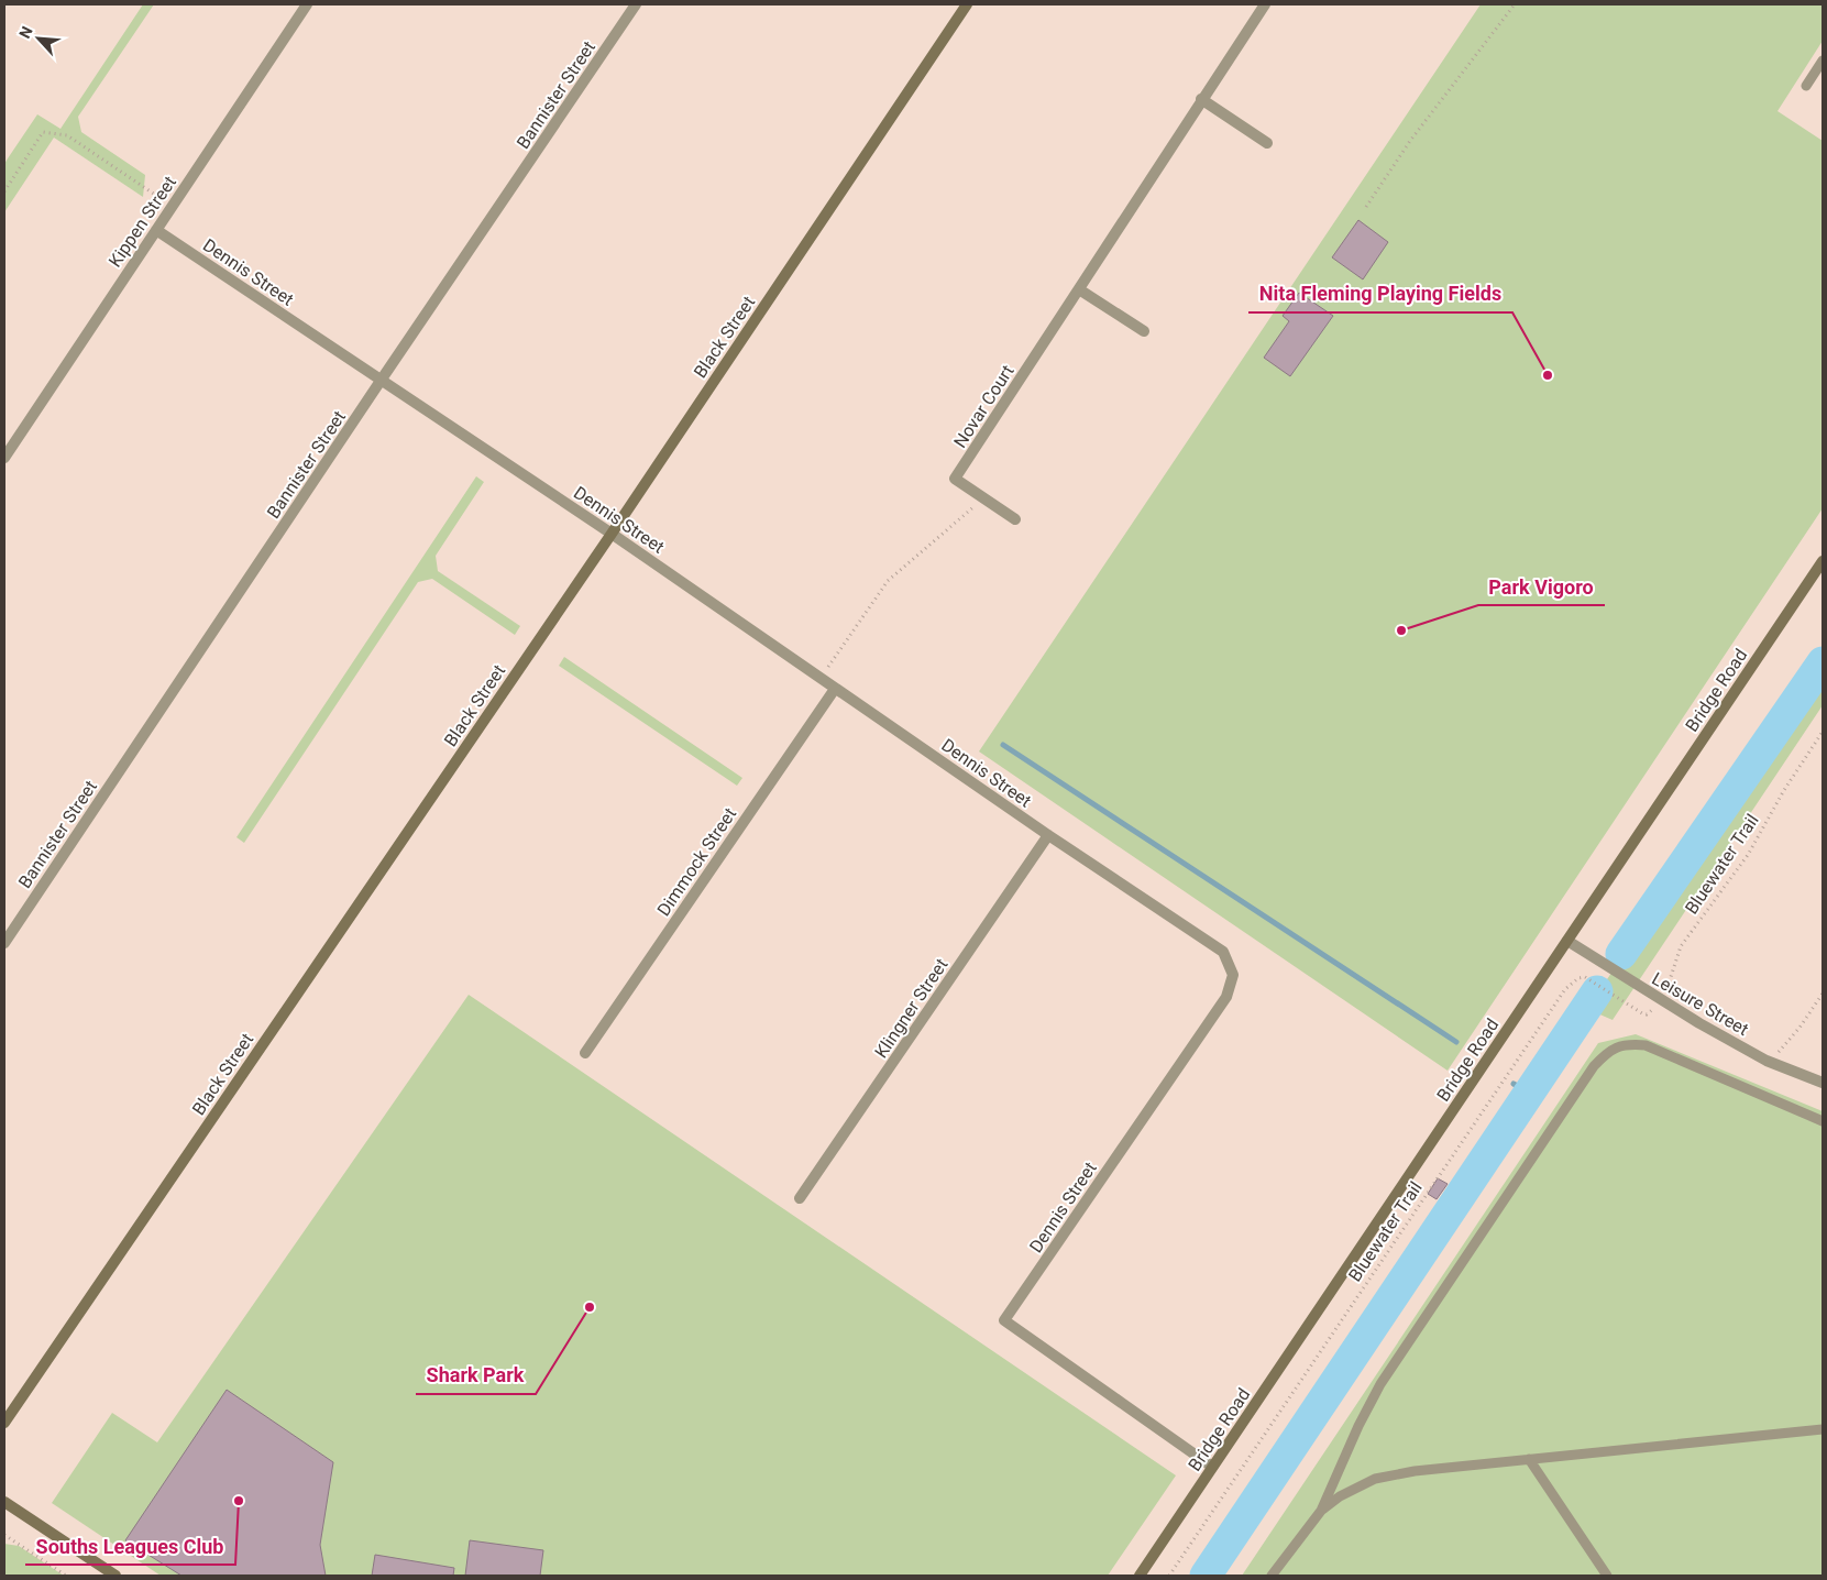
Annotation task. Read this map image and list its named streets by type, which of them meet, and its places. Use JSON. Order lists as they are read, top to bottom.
{
  "streets": {
    "street": [
      "Bannister Street",
      "Kippen Street",
      "Dennis Street",
      "Black Street",
      "Novar Court",
      "Bridge Road",
      "Dimmock Street",
      "Leisure Street",
      "Klingner Street"
    ],
    "path": ["Bluewater Trail"]
  },
  "crossings": [
    ["Bannister Street", "Dennis Street"],
    ["Kippen Street", "Dennis Street"],
    ["Dennis Street", "Black Street"],
    ["Dennis Street", "Bridge Road"],
    ["Dennis Street", "Dimmock Street"],
    ["Dennis Street", "Klingner Street"],
    ["Bridge Road", "Leisure Street"]
  ],
  "places": [
    "Nita Fleming Playing Fields",
    "Park Vigoro",
    "Shark Park",
    "Souths Leagues Club"
  ],
  "north": "top left"
}
